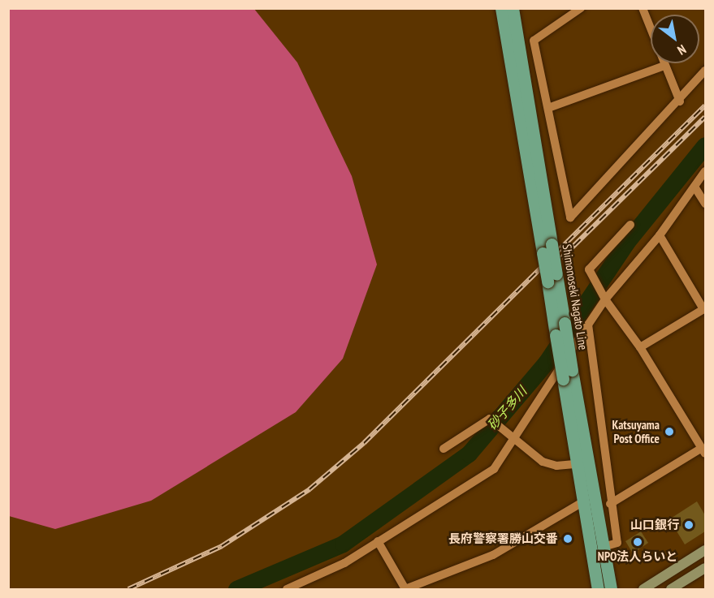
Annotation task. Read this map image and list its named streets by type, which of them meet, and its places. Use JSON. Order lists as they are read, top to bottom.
{
  "streets": {
    "main road": ["Shimonoseki Nagato Line"]
  },
  "water": ["砂子多川"],
  "places": [
    "Katsuyama Post Office",
    "山口銀行",
    "長府警察署勝山交番",
    "NPO法人らいと"
  ],
  "north": "bottom right"
}
